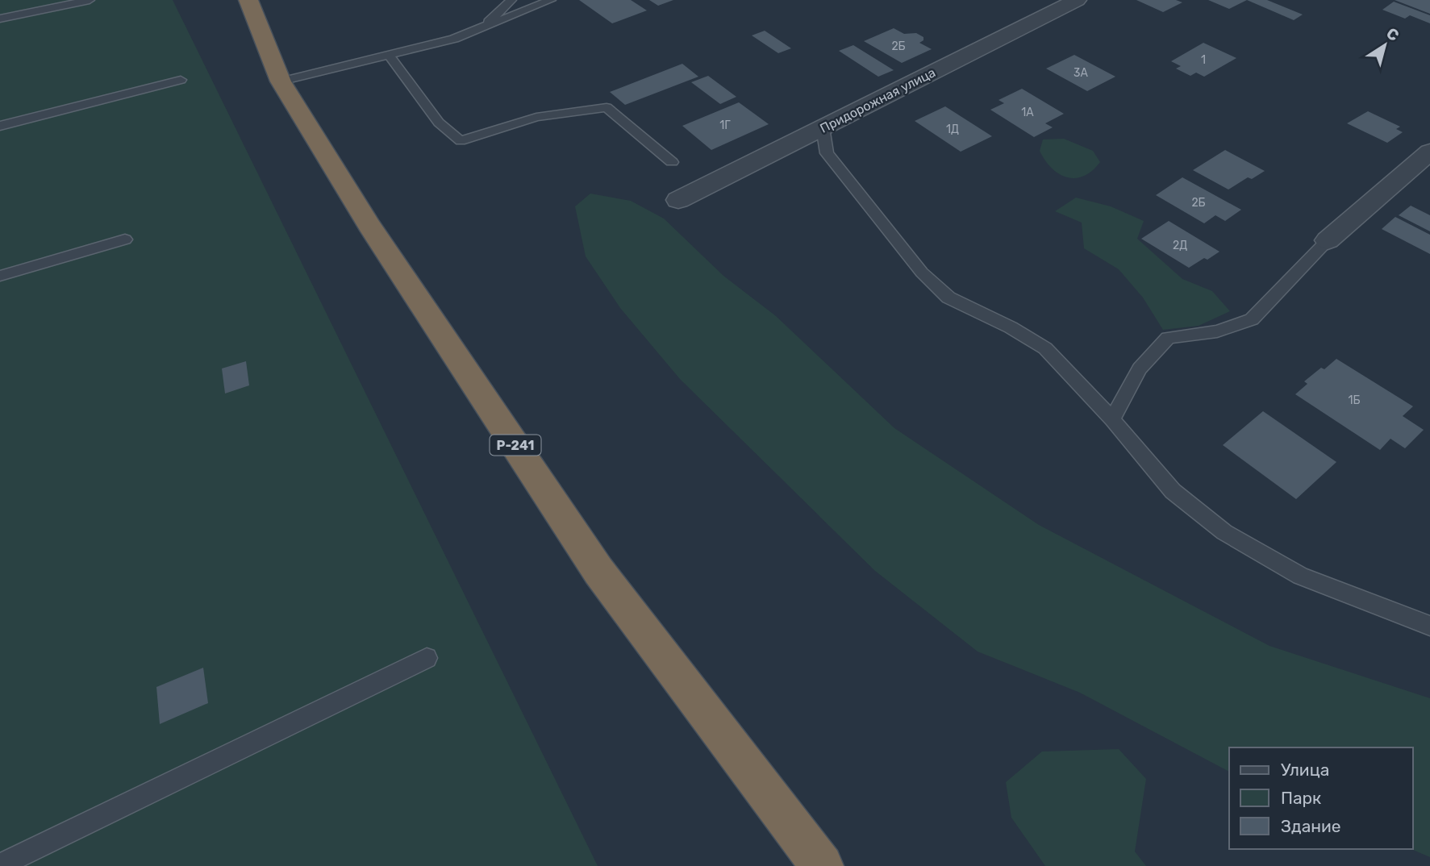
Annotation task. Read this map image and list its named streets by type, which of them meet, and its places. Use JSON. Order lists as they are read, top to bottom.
{
  "streets": {
    "highway": ["Р-241"],
    "street": ["Придорожная улица"]
  },
  "house_numbers": [
    "2Б",
    "1",
    "3А",
    "1А",
    "1Г",
    "1Д",
    "2Б",
    "2Д",
    "1Б"
  ],
  "legend": ["Улица", "Парк", "Здание"],
  "north": "top right"
}
